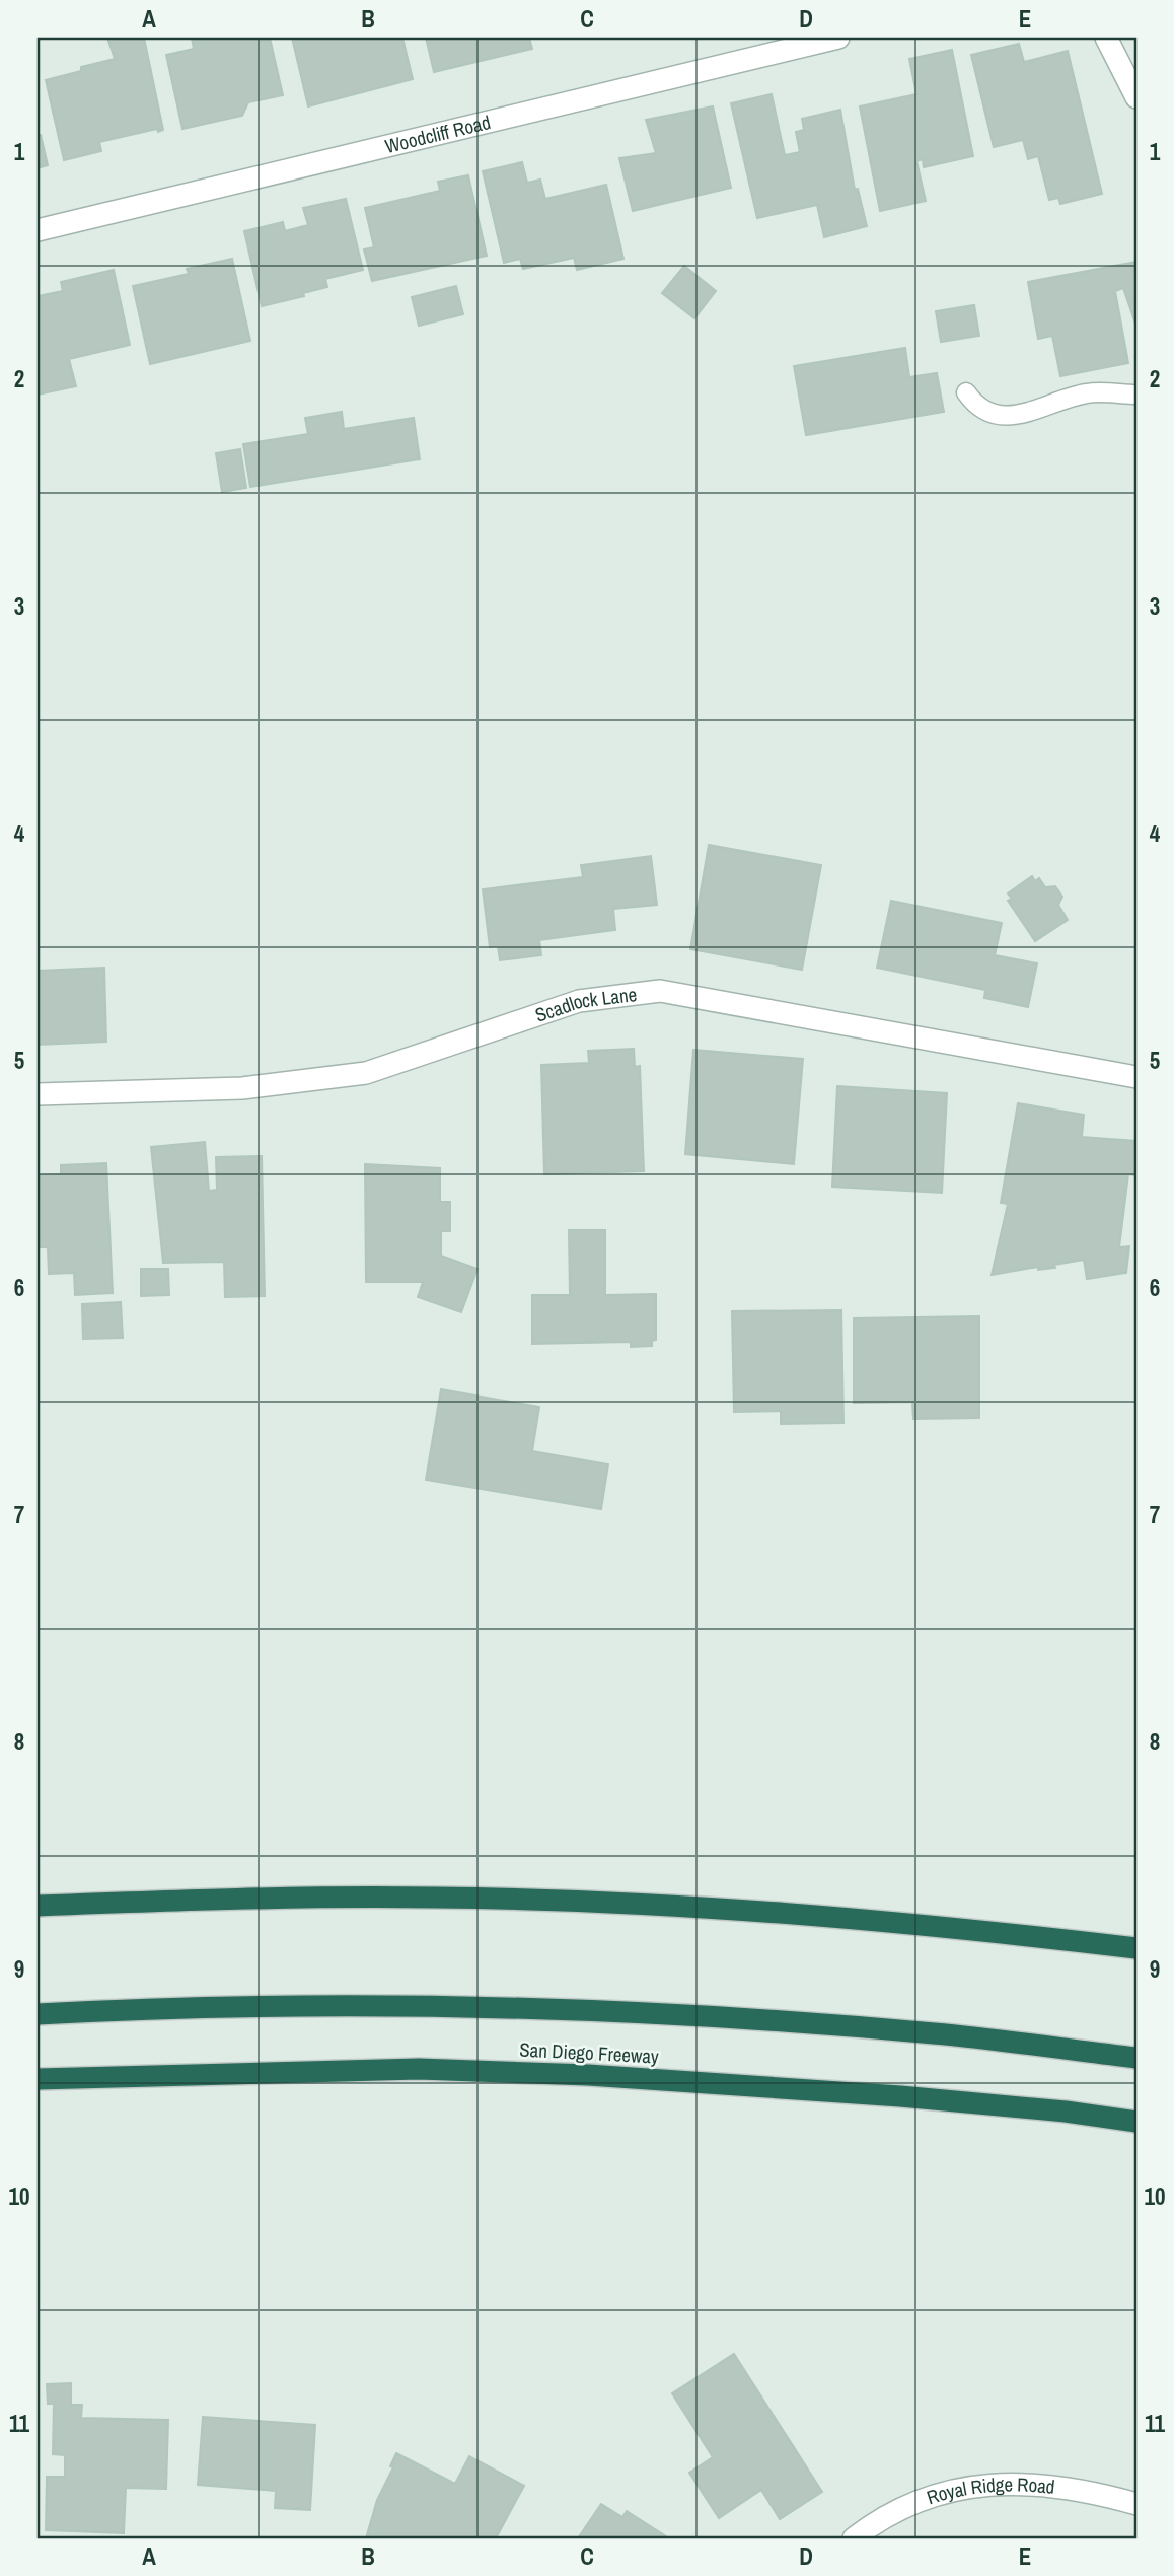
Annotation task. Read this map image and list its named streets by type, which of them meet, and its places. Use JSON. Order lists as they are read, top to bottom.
{
  "streets": {
    "highway": ["San Diego Freeway"],
    "street": ["Woodcliff Road", "Scadlock Lane", "Royal Ridge Road"]
  },
  "grid": {
    "columns": [
      "A",
      "B",
      "C",
      "D",
      "E"
    ],
    "rows": [
      "1",
      "2",
      "3",
      "4",
      "5",
      "6",
      "7",
      "8",
      "9",
      "10",
      "11"
    ]
  }
}
